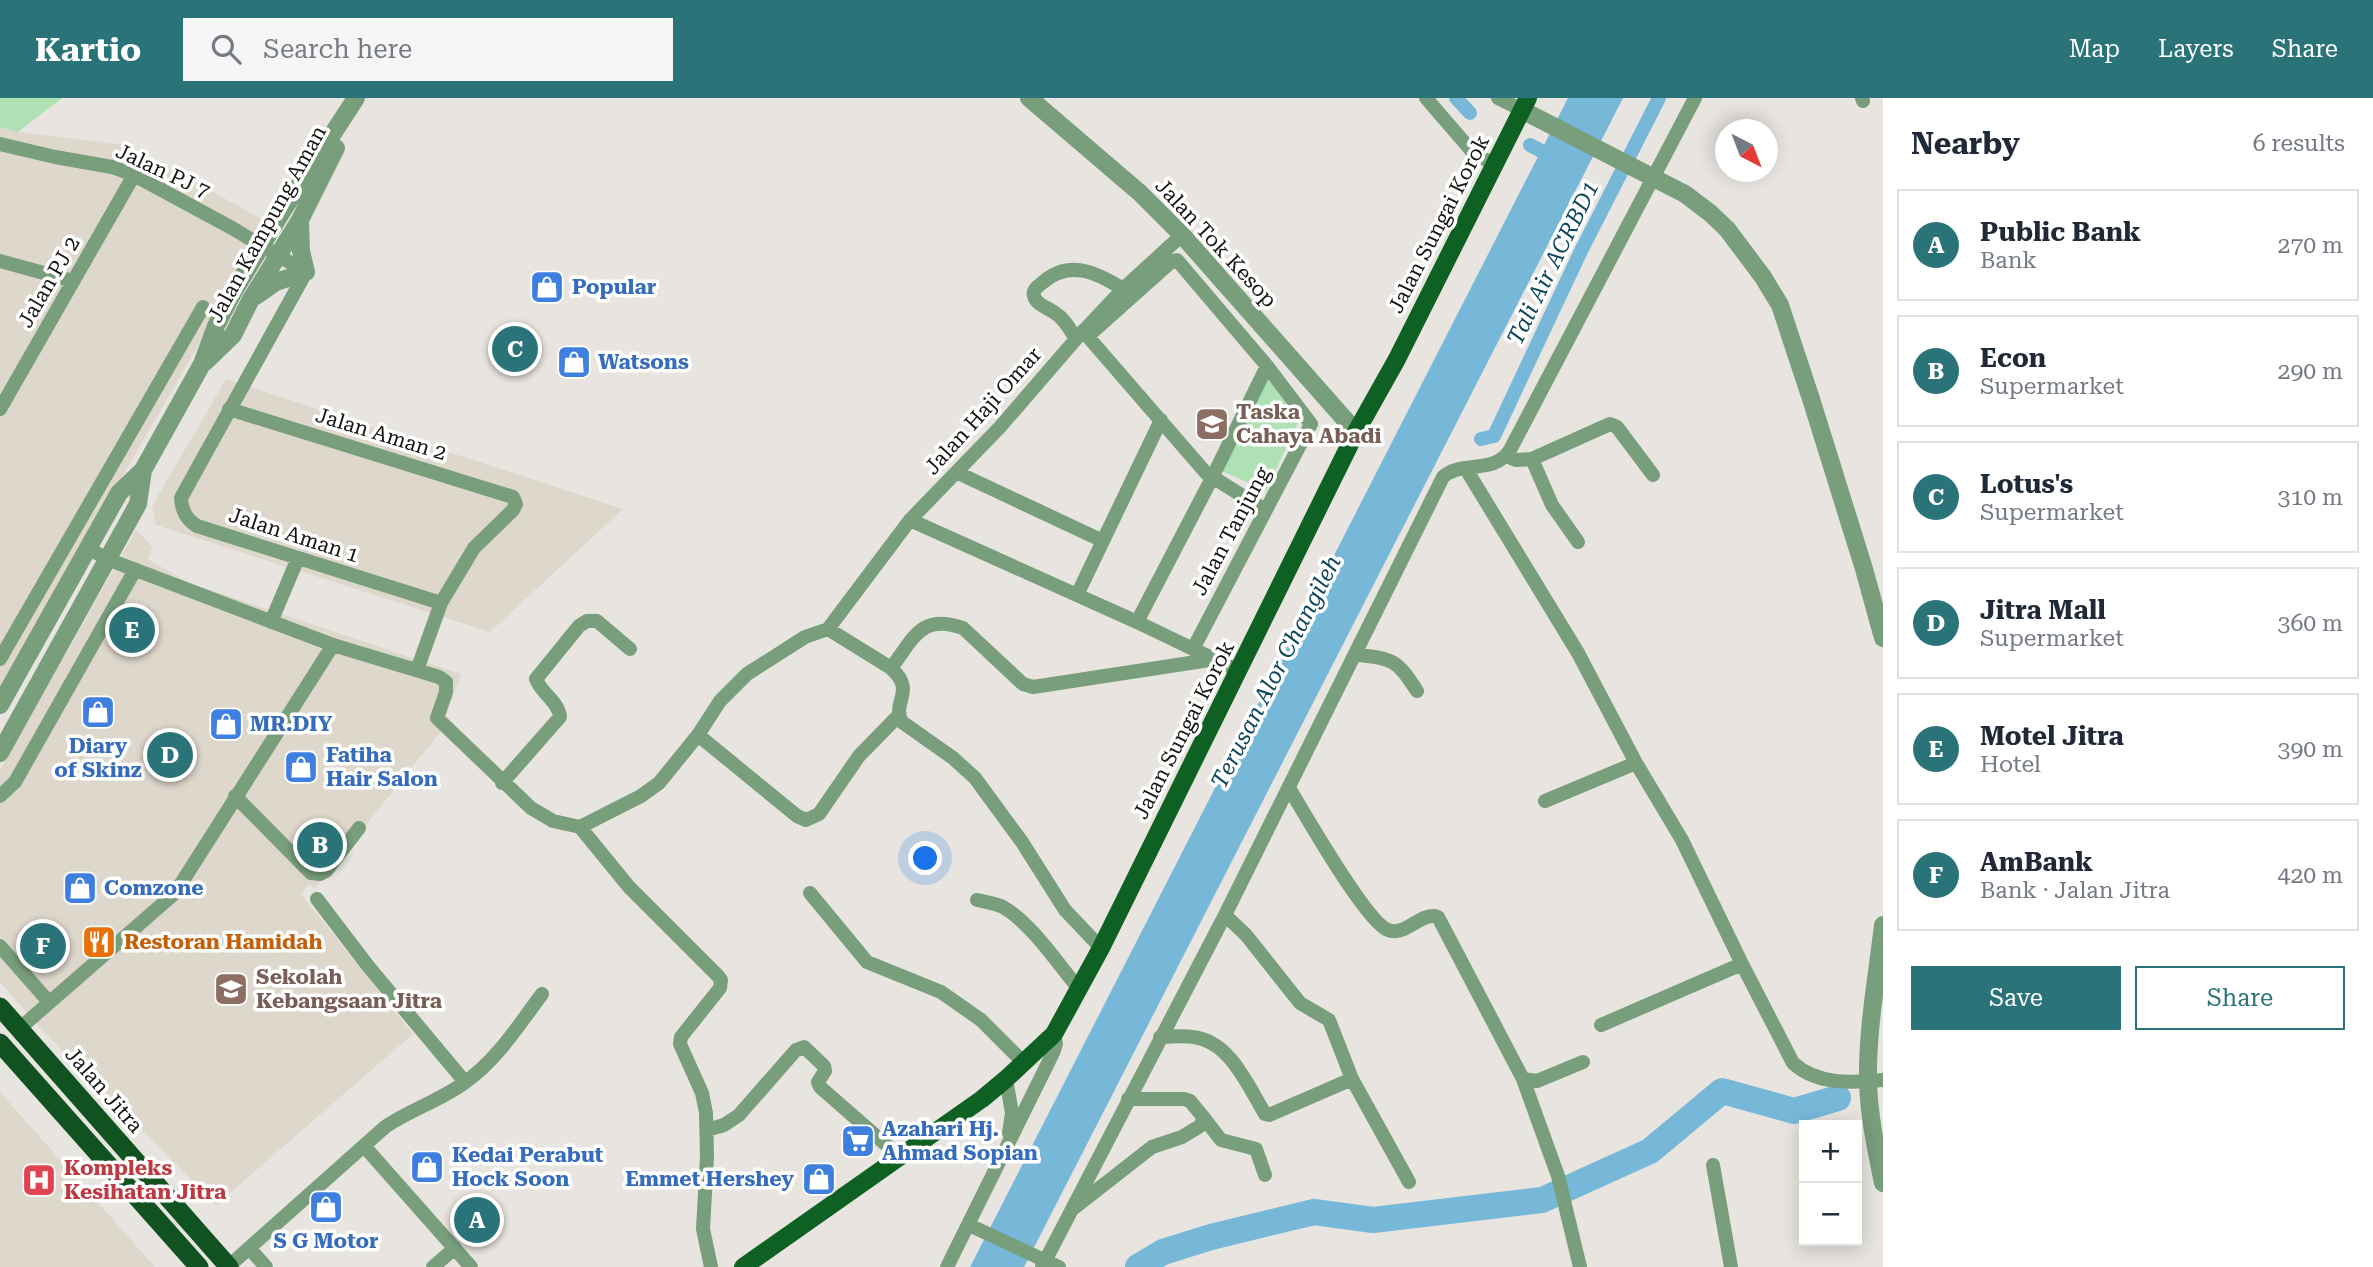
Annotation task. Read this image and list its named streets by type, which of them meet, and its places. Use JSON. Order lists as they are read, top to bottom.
{
  "streets": {
    "highway": ["Jalan Jitra"],
    "main road": ["Jalan Sungai Korok"],
    "street": [
      "Jalan PJ 7",
      "Jalan Kampung Aman",
      "Jalan Tok Kesop",
      "Jalan PJ 2",
      "Jalan Haji Omar",
      "Jalan Aman 2",
      "Jalan Tanjung",
      "Jalan Aman 1"
    ]
  },
  "crossings": [
    ["Jalan PJ 7", "Jalan Kampung Aman"],
    ["Jalan PJ 7", "Jalan PJ 2"],
    ["Jalan PJ 7", "Jalan Aman 1"],
    ["Jalan Sungai Korok", "Jalan Tok Kesop"],
    ["Jalan Tok Kesop", "Jalan Haji Omar"],
    ["Jalan Aman 2", "Jalan Aman 1"]
  ],
  "water": ["Tali Air ACRBD1", "Terusan Alor Changileh"],
  "places": {
    "shop": [
      "Popular",
      "Watsons",
      "Diary of Skinz",
      "MR.DIY",
      "Fatiha Hair Salon",
      "Comzone",
      "Kedai Perabut Hock Soon",
      "Emmet Hershey",
      "S G Motor"
    ],
    "school or university": ["Taska Cahaya Abadi", "Sekolah Kebangsaan Jitra"],
    "restaurant": ["Restoran Hamidah"],
    "supermarket": ["Azahari Hj. Ahmad Sopian"],
    "hospital": ["Kompleks Kesihatan Jitra"]
  },
  "north": "bottom right",
  "page": {
    "header": "Kartio",
    "search": "Search here",
    "nav": ["Map", "Layers", "Share"],
    "heading": ["Nearby", "6 results"],
    "list": [
      {
        "mark": "A",
        "name": "Public Bank",
        "note": "Bank",
        "value": "270 m"
      },
      {
        "mark": "B",
        "name": "Econ",
        "note": "Supermarket",
        "value": "290 m"
      },
      {
        "mark": "C",
        "name": "Lotus's",
        "note": "Supermarket",
        "value": "310 m"
      },
      {
        "mark": "D",
        "name": "Jitra Mall",
        "note": "Supermarket",
        "value": "360 m"
      },
      {
        "mark": "E",
        "name": "Motel Jitra",
        "note": "Hotel",
        "value": "390 m"
      },
      {
        "mark": "F",
        "name": "AmBank",
        "note": "Bank · Jalan Jitra",
        "value": "420 m"
      }
    ],
    "pins": [
      "C",
      "E",
      "D",
      "B",
      "F",
      "A"
    ],
    "buttons": ["Save", "Share"],
    "map_buttons": ["+", "−"]
  }
}
